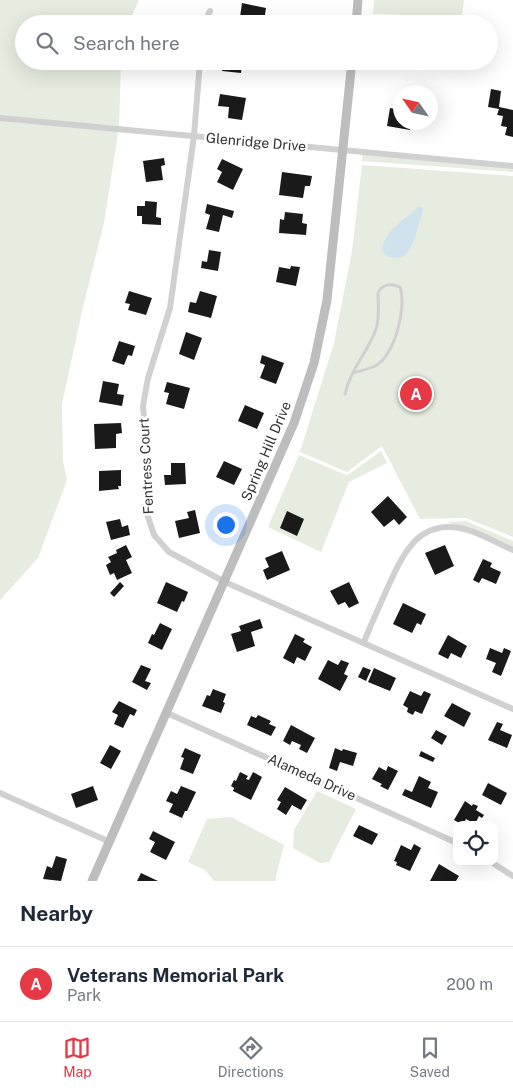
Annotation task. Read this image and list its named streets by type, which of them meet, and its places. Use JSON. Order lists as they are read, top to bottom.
{
  "streets": {
    "main road": ["Spring Hill Drive"],
    "street": ["Glenridge Drive", "Fentress Court", "Alameda Drive"]
  },
  "crossings": [
    ["Glenridge Drive", "Spring Hill Drive"],
    ["Glenridge Drive", "Fentress Court"],
    ["Spring Hill Drive", "Fentress Court"],
    ["Spring Hill Drive", "Alameda Drive"]
  ],
  "north": "top left",
  "page": {
    "search": "Search here",
    "pins": "A",
    "heading": "Nearby",
    "list": [
      {
        "mark": "A",
        "name": "Veterans Memorial Park",
        "note": "Park",
        "value": "200 m"
      }
    ],
    "nav": ["Map", "Directions", "Saved"]
  }
}
